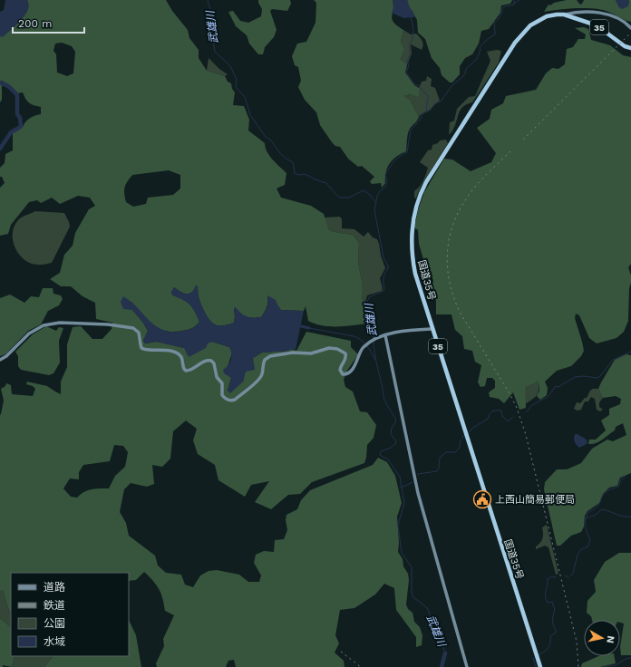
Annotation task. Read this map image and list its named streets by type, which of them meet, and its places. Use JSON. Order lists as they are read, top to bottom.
{
  "streets": {
    "highway": ["35", "国道35号"]
  },
  "crossings": [
    ["35", "国道35号"]
  ],
  "water": ["武雄川"],
  "places": {
    "public building": ["上西山簡易郵便局"]
  },
  "legend": [
    "道路",
    "鉄道",
    "公園",
    "水域"
  ],
  "scale_bar": "200 m",
  "north": "right"
}
